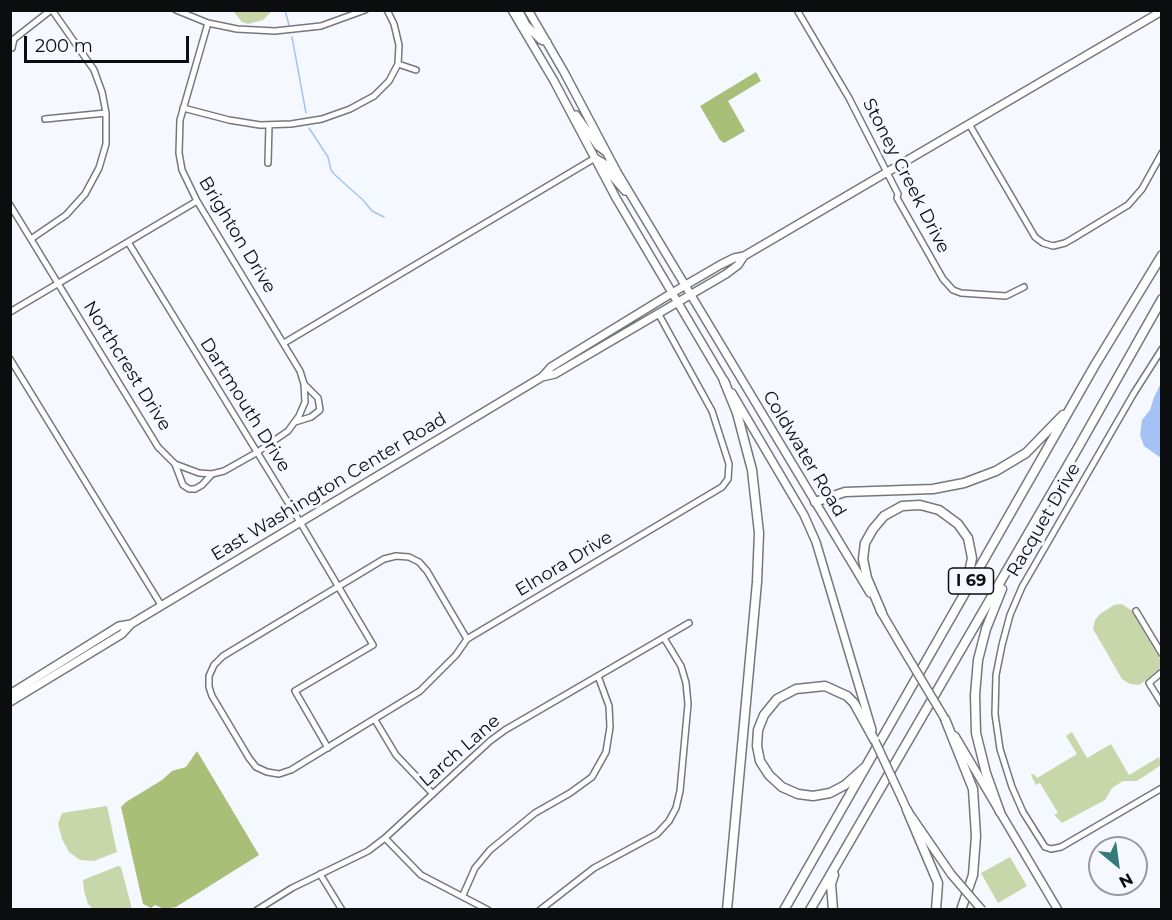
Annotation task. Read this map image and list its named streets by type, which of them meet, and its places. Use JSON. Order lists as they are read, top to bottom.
{
  "streets": {
    "highway": ["I 69"],
    "main road": ["Coldwater Road", "East Washington Center Road"],
    "street": [
      "Stoney Creek Drive",
      "Brighton Drive",
      "Northcrest Drive",
      "Dartmouth Drive",
      "Racquet Drive",
      "Elnora Drive",
      "Larch Lane"
    ]
  },
  "crossings": [
    ["Stoney Creek Drive", "East Washington Center Road"],
    ["Brighton Drive", "Dartmouth Drive"],
    ["Dartmouth Drive", "East Washington Center Road"],
    ["Dartmouth Drive", "Elnora Drive"],
    ["Coldwater Road", "East Washington Center Road"],
    ["East Washington Center Road", "Elnora Drive"]
  ],
  "scale_bar": "200 m",
  "north": "bottom right"
}
